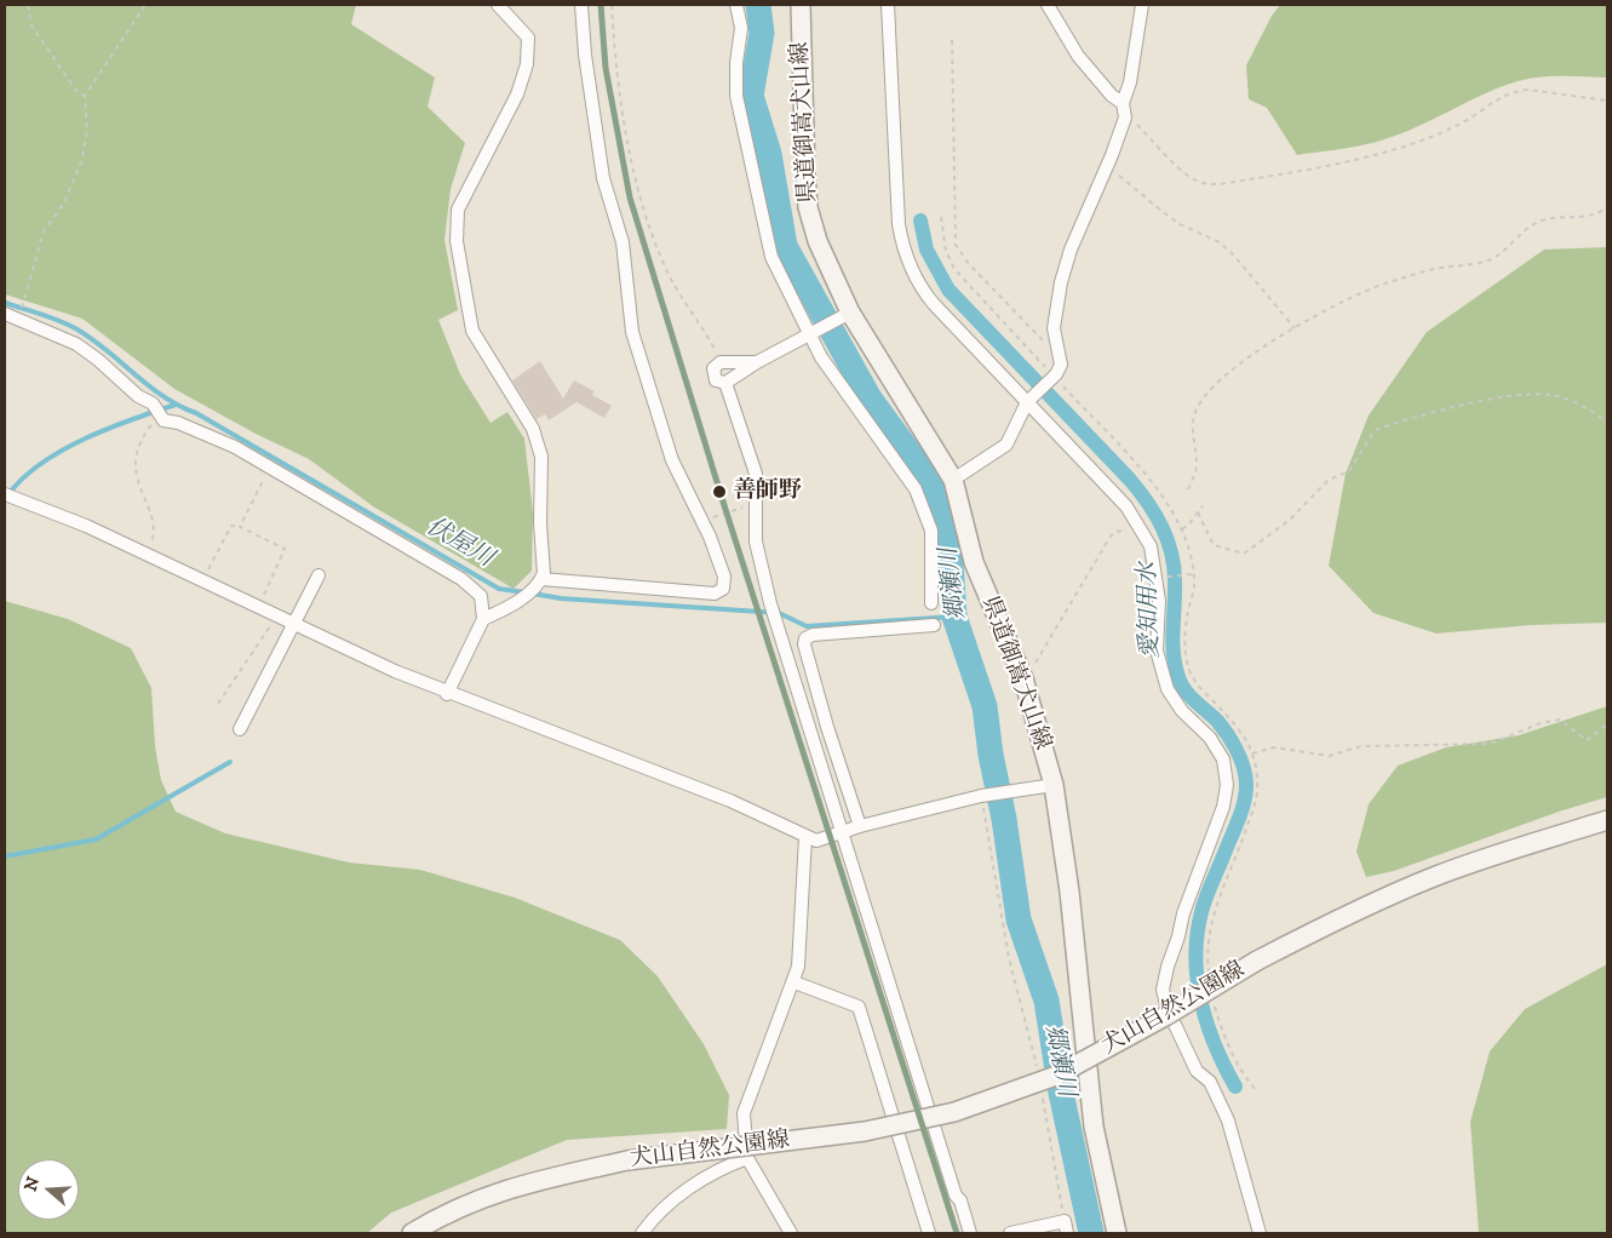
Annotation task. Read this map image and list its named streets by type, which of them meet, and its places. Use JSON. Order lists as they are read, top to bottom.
{
  "streets": {
    "main road": ["県道御嵩犬山線", "犬山自然公園線"]
  },
  "water": ["伏屋川", "郷瀬川", "愛知用水"],
  "places": ["善師野"],
  "north": "left"
}
